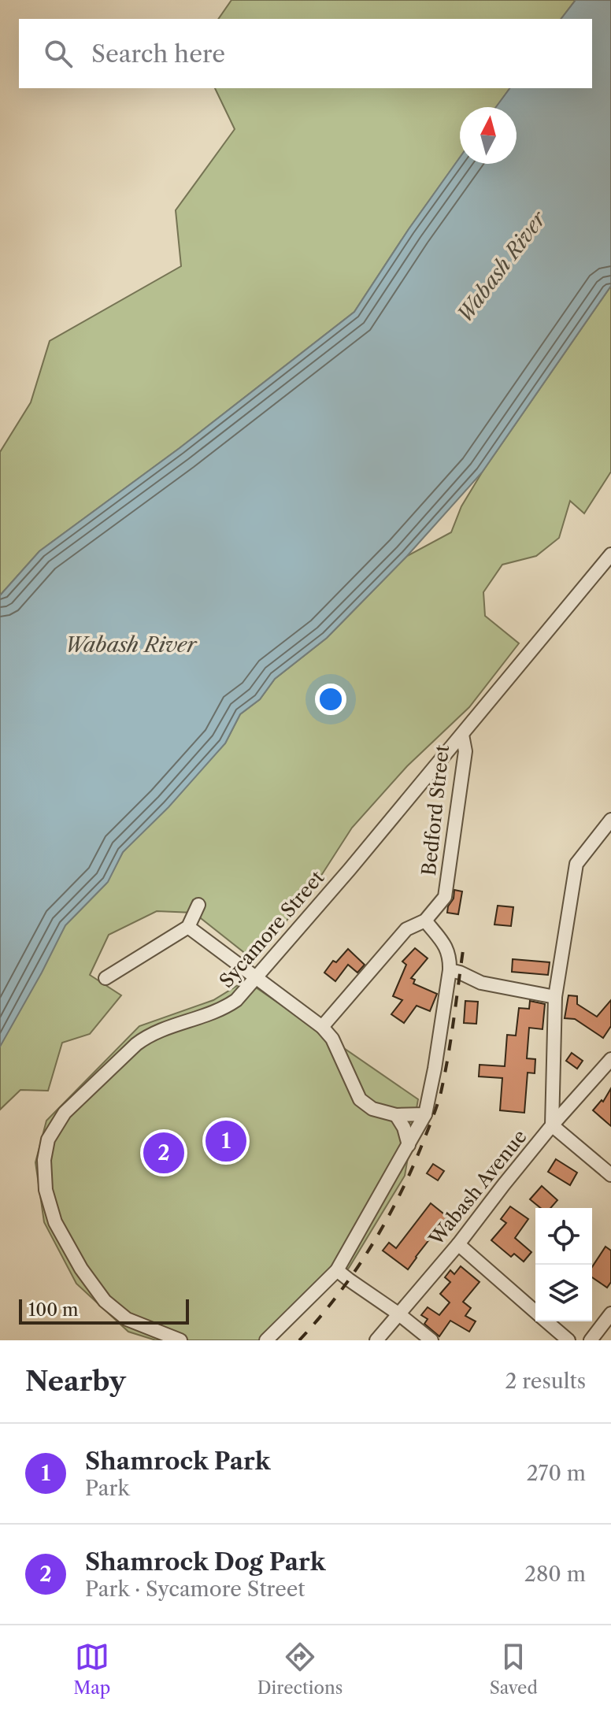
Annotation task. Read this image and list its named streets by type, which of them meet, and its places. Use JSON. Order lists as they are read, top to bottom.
{
  "streets": {
    "street": ["Bedford Street", "Sycamore Street", "Wabash Avenue"]
  },
  "crossings": [
    ["Bedford Street", "Sycamore Street"]
  ],
  "water": ["Wabash River"],
  "scale_bar": "100 m",
  "north": "top",
  "page": {
    "search": "Search here",
    "pins": ["1", "2"],
    "scale": "100 m",
    "heading": ["Nearby", "2 results"],
    "list": [
      {
        "mark": "1",
        "name": "Shamrock Park",
        "note": "Park",
        "value": "270 m"
      },
      {
        "mark": "2",
        "name": "Shamrock Dog Park",
        "note": "Park · Sycamore Street",
        "value": "280 m"
      }
    ],
    "nav": ["Map", "Directions", "Saved"]
  }
}
